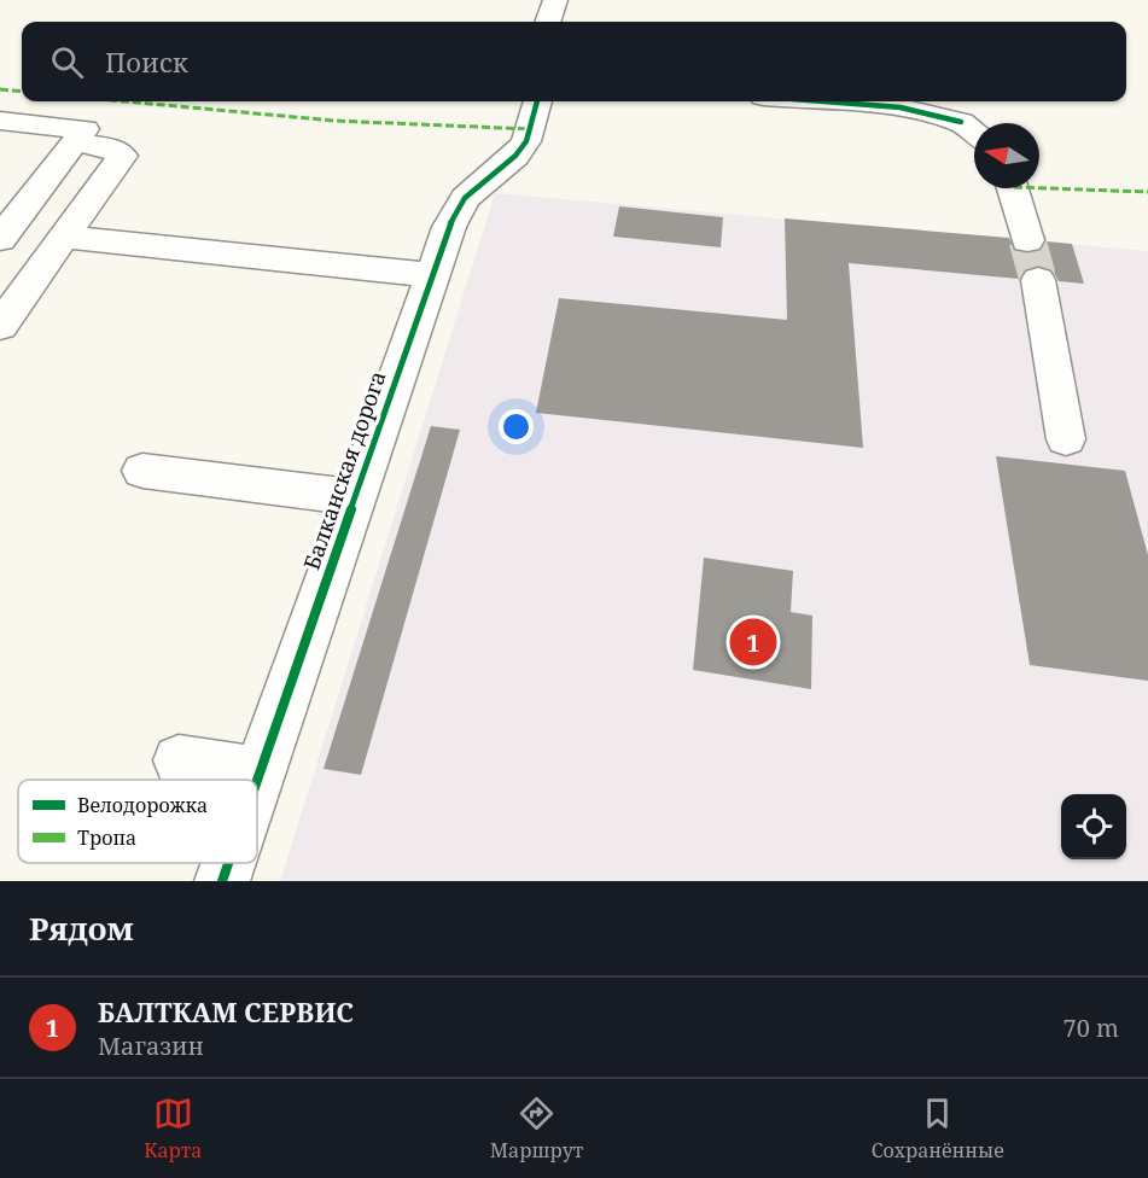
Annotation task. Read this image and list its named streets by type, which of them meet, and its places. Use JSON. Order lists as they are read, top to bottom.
{
  "streets": {
    "street": ["Балканская дорога"]
  },
  "legend": ["Велодорожка", "Тропа"],
  "north": "left",
  "page": {
    "search": "Поиск",
    "pins": "1",
    "heading": "Рядом",
    "list": [
      {
        "mark": "1",
        "name": "БАЛТКАМ СЕРВИС",
        "note": "Магазин",
        "value": "70 m"
      }
    ],
    "nav": ["Карта", "Маршрут", "Сохранённые"]
  }
}
